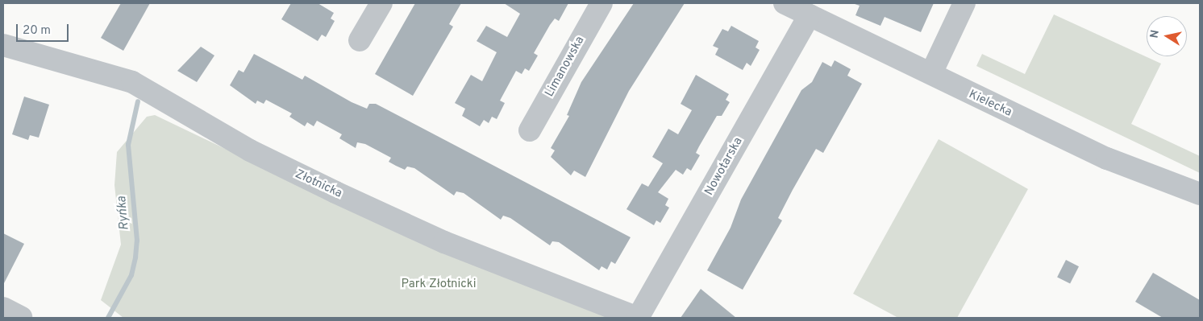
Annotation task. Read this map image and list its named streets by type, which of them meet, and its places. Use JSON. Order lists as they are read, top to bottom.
{
  "streets": {
    "street": [
      "Limanowska",
      "Kielecka",
      "Nowotarska",
      "Złotnicka"
    ]
  },
  "crossings": [
    ["Kielecka", "Nowotarska"],
    ["Nowotarska", "Złotnicka"]
  ],
  "water": ["Ryńka"],
  "parks": ["Park Złotnicki"],
  "scale_bar": "20 m",
  "north": "left"
}
